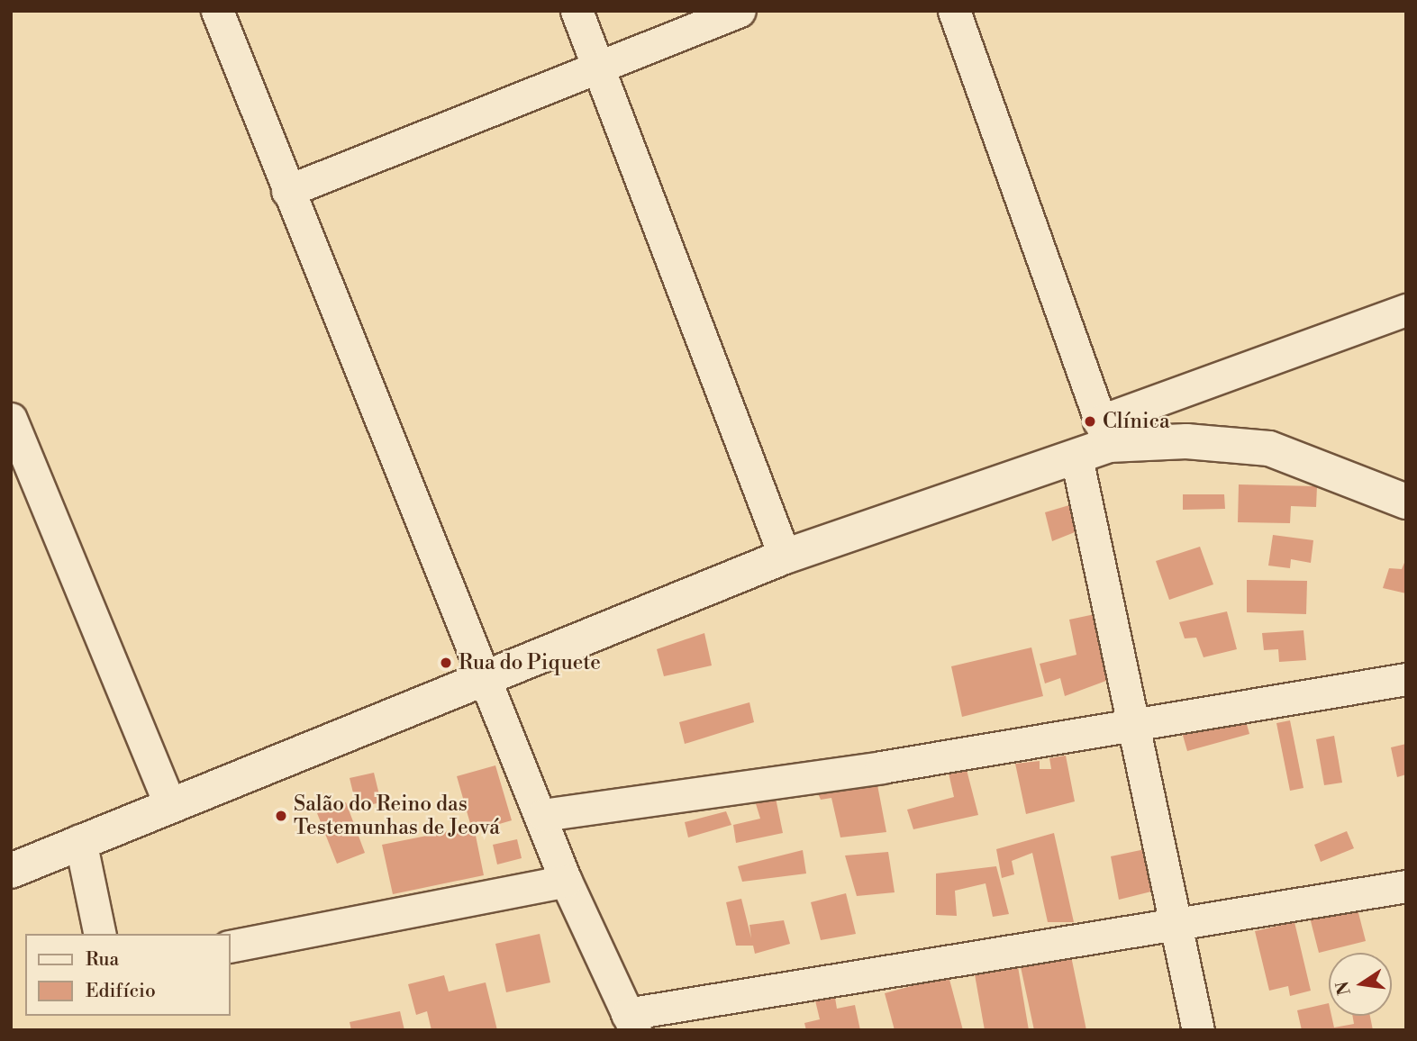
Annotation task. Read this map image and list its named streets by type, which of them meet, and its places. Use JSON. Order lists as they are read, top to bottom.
{
  "places": ["Clínica", "Rua do Piquete", "Salão do Reino das Testemunhas de Jeová"],
  "legend": ["Rua", "Edifício"],
  "north": "left"
}
